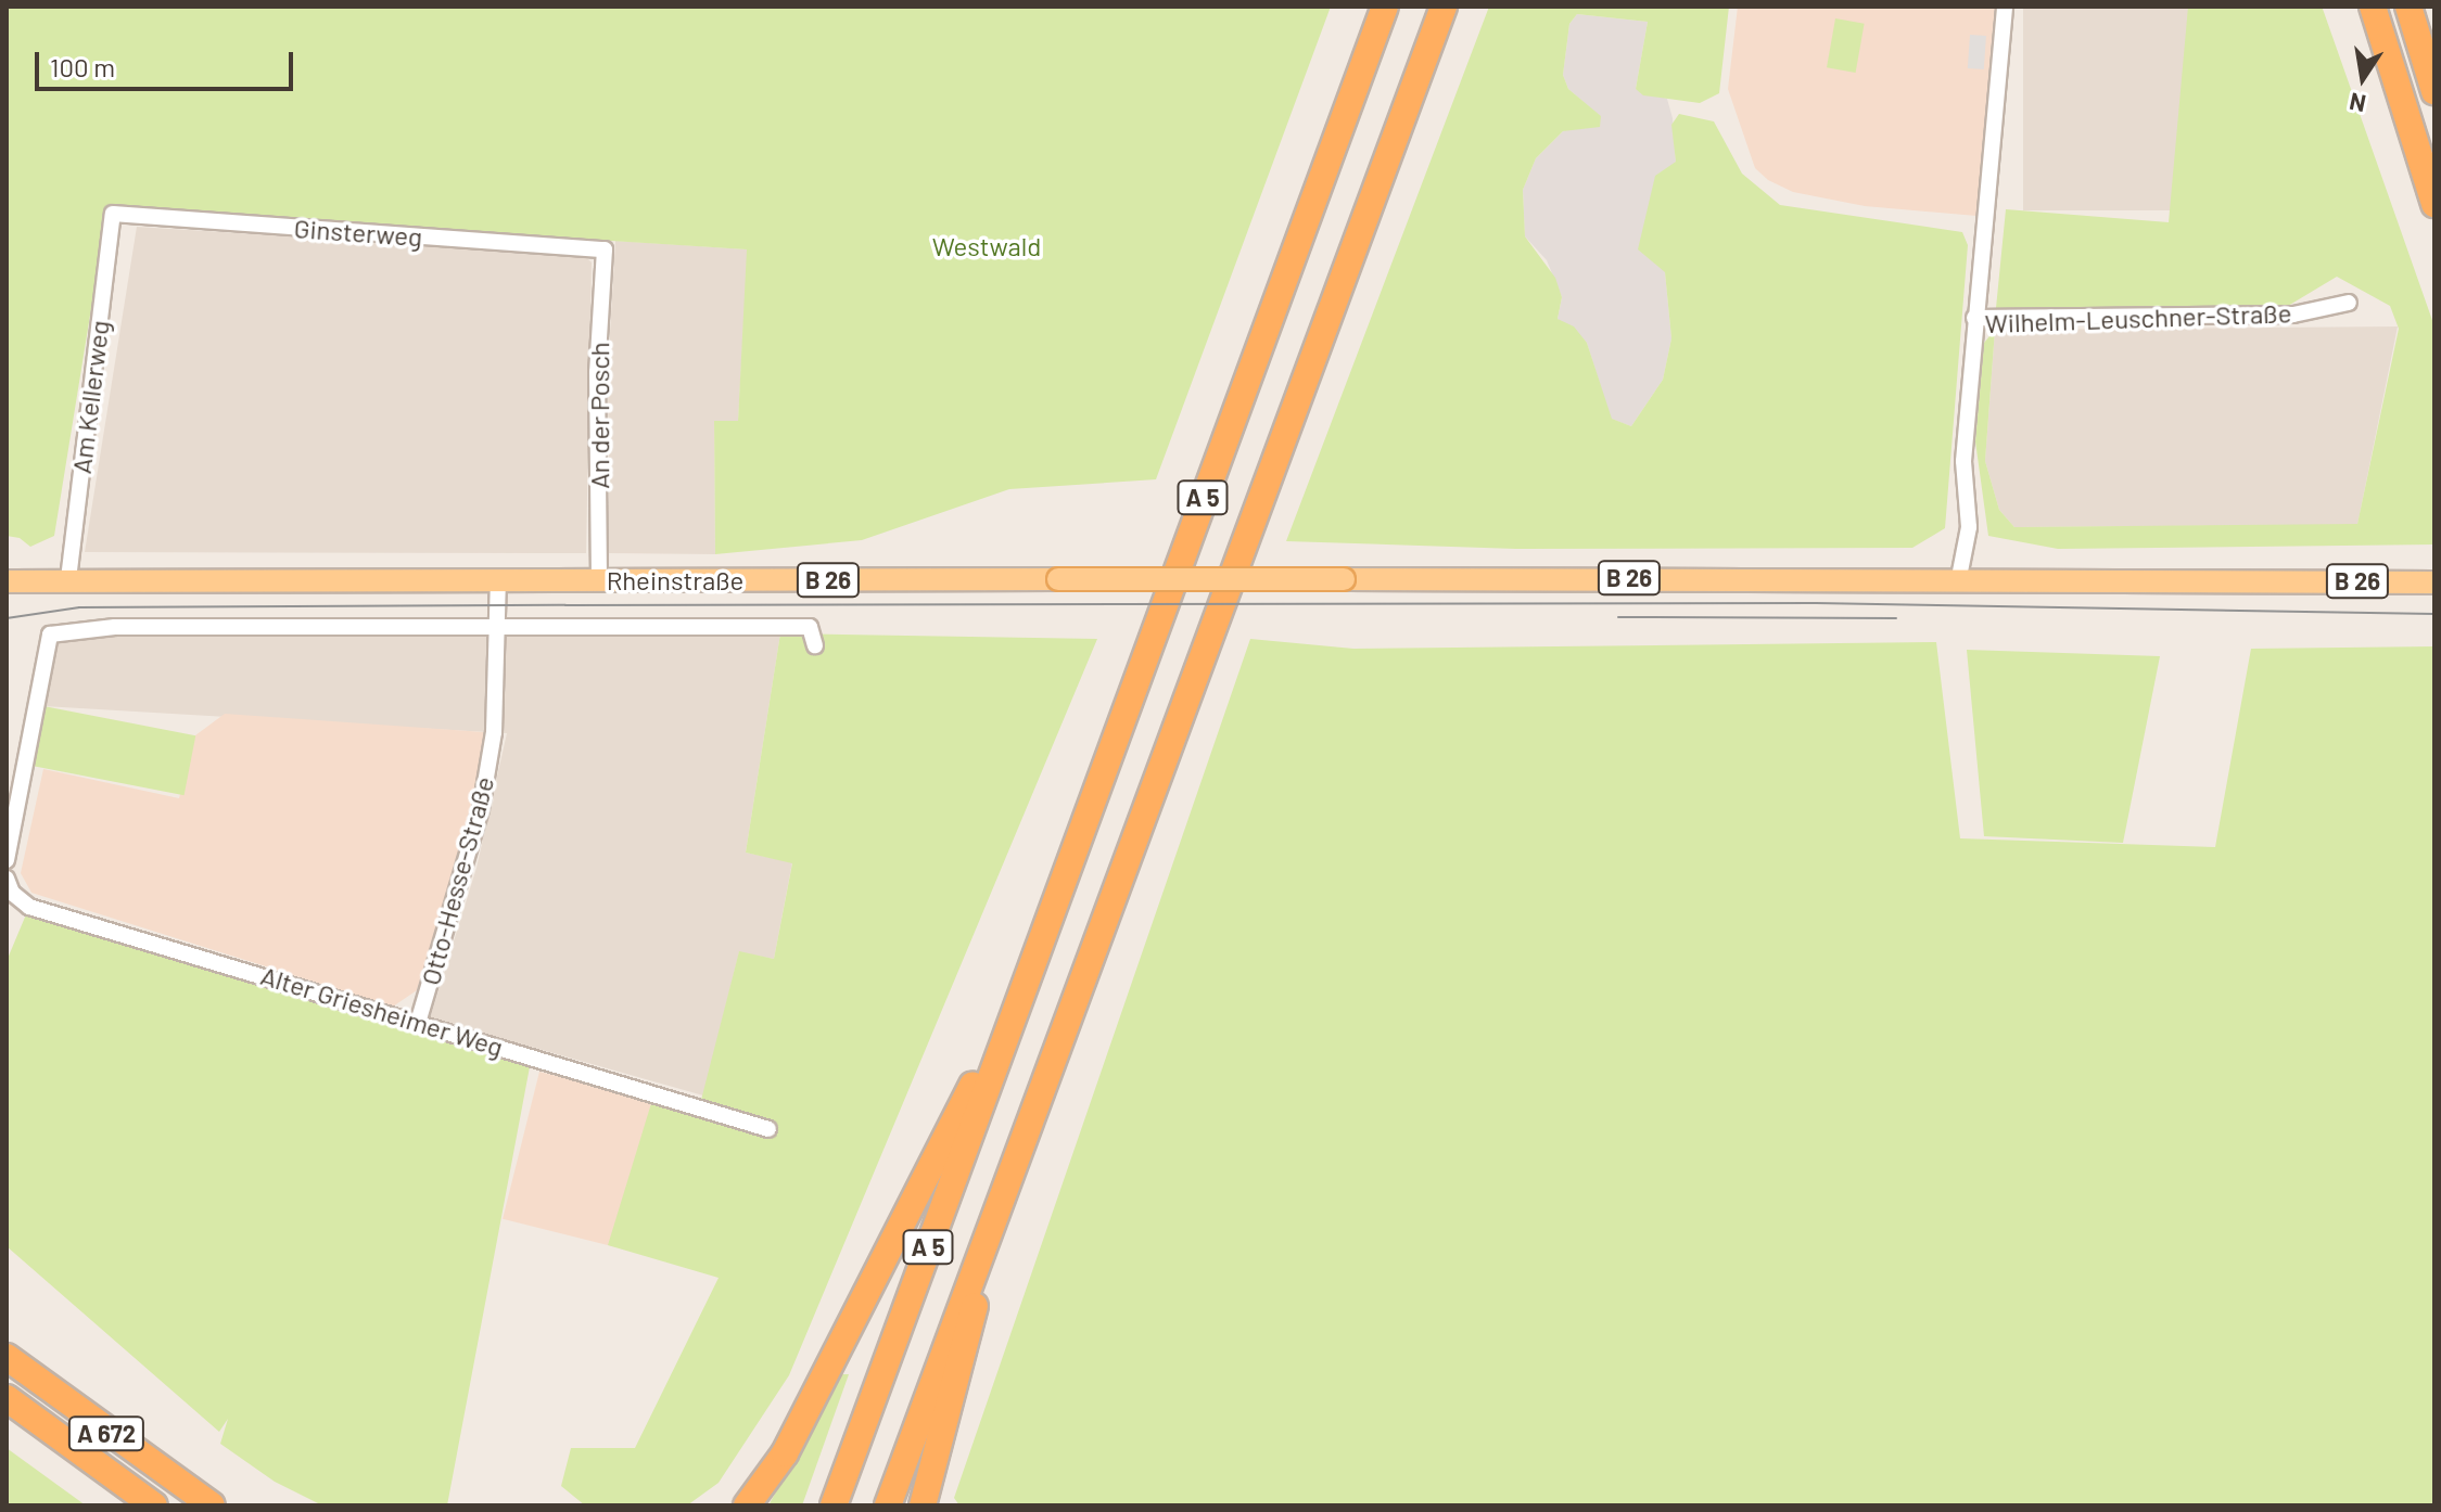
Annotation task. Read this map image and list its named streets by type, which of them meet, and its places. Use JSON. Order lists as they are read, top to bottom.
{
  "streets": {
    "highway": ["A 5", "A 672"],
    "main road": ["B 26", "Rheinstraße"],
    "street": [
      "Ginsterweg",
      "Wilhelm-Leuschner-Straße",
      "Am Kellerweg",
      "An der Posch",
      "Otto-Hesse-Straße",
      "Alter Griesheimer Weg"
    ]
  },
  "crossings": [
    ["Ginsterweg", "Am Kellerweg"],
    ["Ginsterweg", "An der Posch"],
    ["Wilhelm-Leuschner-Straße", "B 26"],
    ["Wilhelm-Leuschner-Straße", "Rheinstraße"],
    ["Am Kellerweg", "Rheinstraße"],
    ["An der Posch", "Rheinstraße"],
    ["B 26", "Rheinstraße"],
    ["Rheinstraße", "Otto-Hesse-Straße"],
    ["Otto-Hesse-Straße", "Alter Griesheimer Weg"]
  ],
  "parks": ["Westwald"],
  "scale_bar": "100 m",
  "north": "bottom"
}
